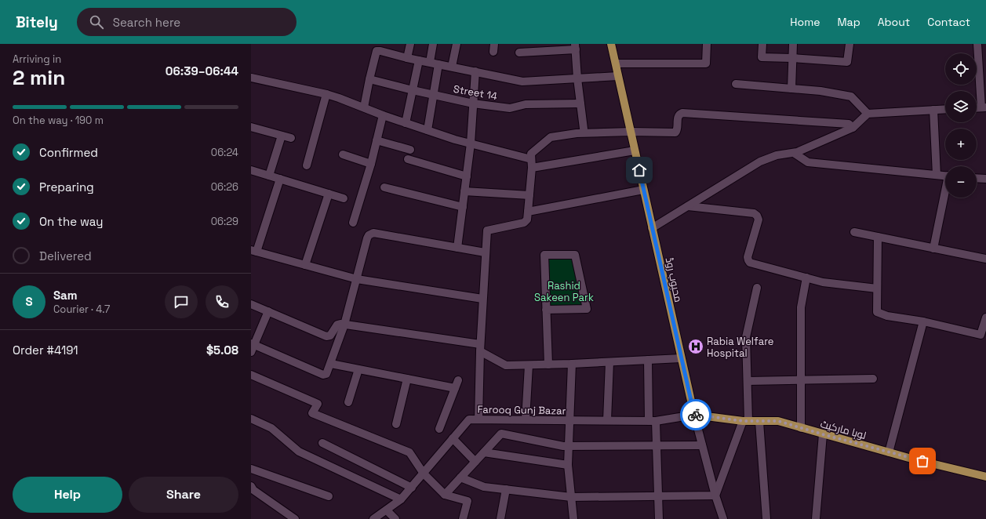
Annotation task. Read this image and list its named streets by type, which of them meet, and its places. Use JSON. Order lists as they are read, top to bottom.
{
  "streets": {
    "main road": ["محبوب روڈ", "لوہا مارکیٹ"],
    "street": ["Street 14", "Farooq Gunj Bazar"]
  },
  "crossings": [
    ["محبوب روڈ", "Farooq Gunj Bazar"],
    ["محبوب روڈ", "لوہا مارکیٹ"],
    ["Farooq Gunj Bazar", "لوہا مارکیٹ"]
  ],
  "parks": ["Rashid Sakeen Park"],
  "places": {
    "hospital": ["Rabia Welfare Hospital"]
  },
  "page": {
    "header": "Bitely",
    "search": "Search here",
    "nav": [
      "Home",
      "Map",
      "About",
      "Contact"
    ],
    "heading": ["2 min", "Arriving in", "06:39–06:44"],
    "panel": [
      "Sam",
      "Courier · 4.7",
      "Order #4191",
      "$5.08"
    ],
    "map_buttons": ["+", "−"],
    "bar": "On the way · 190 m",
    "list": [
      ["Confirmed", "06:24"],
      ["Preparing", "06:26"],
      ["On the way", "06:29"],
      "Delivered"
    ],
    "round": "S",
    "buttons": ["Help", "Share"]
  }
}
